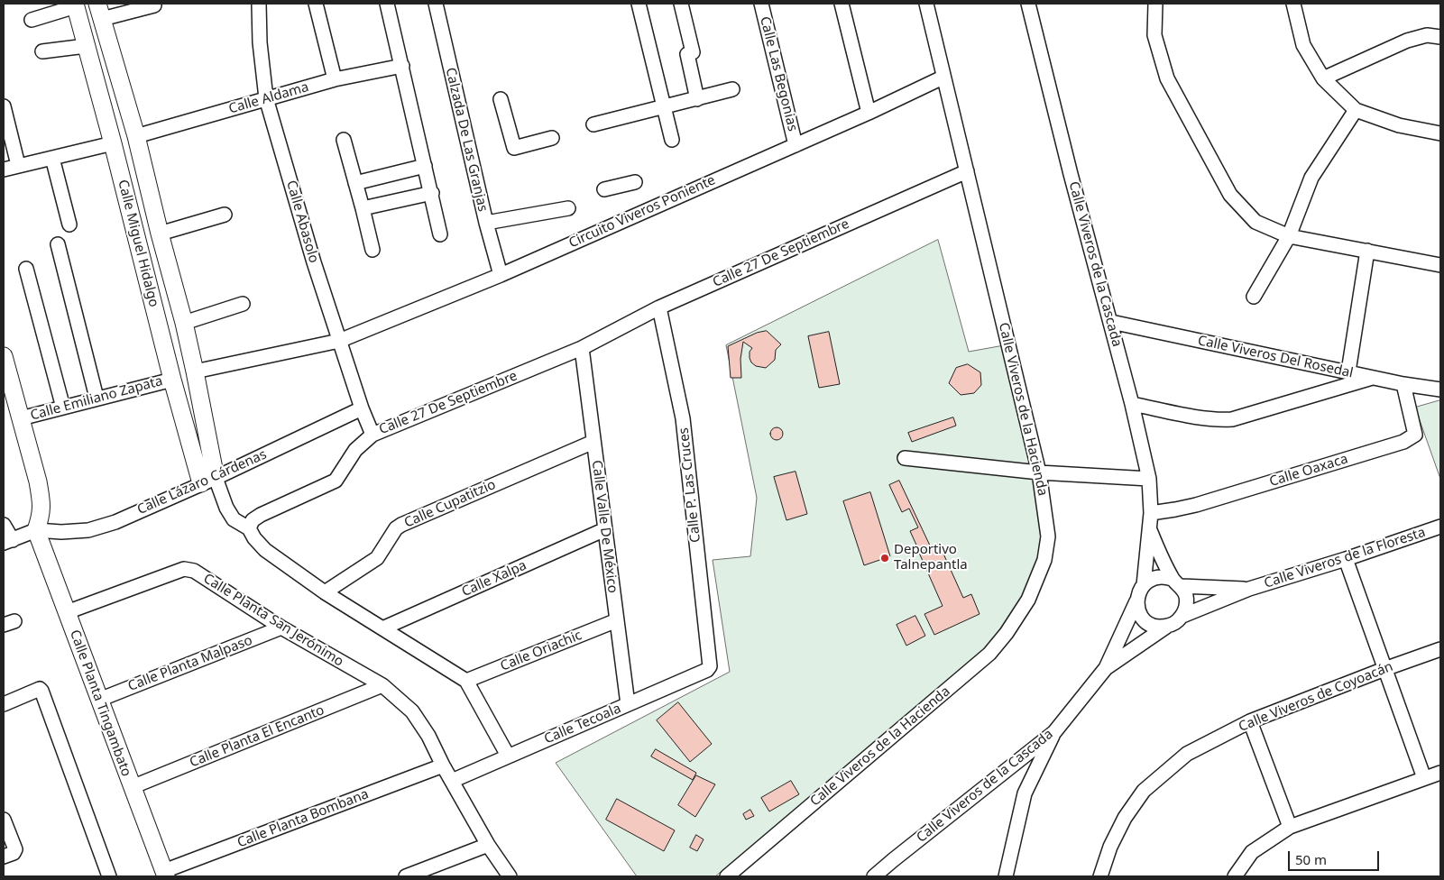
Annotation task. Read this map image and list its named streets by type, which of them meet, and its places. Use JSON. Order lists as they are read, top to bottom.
{
  "streets": {
    "main road": ["Calle Miguel Hidalgo", "Calle Planta Tingambato"],
    "street": [
      "Calle Las Begonias",
      "Calle Aldama",
      "Calzada De Las Granjas",
      "Circuito Viveros Poniente",
      "Calle Abasolo",
      "Calle 27 De Septiembre",
      "Calle Viveros de la Cascada",
      "Calle Viveros Del Rosedal",
      "Calle Emiliano Zapata",
      "Calle Viveros de la Hacienda",
      "Calle Oaxaca",
      "Calle Lázaro Cárdenas",
      "Calle P. Las Cruces",
      "Calle Cupatitzio",
      "Calle Valle De México",
      "Calle Viveros de la Floresta",
      "Calle Xalpa",
      "Calle Planta San Jerónimo",
      "Calle Oriachic",
      "Calle Planta Malpaso",
      "Calle Viveros de Coyoacán",
      "Calle Tecoala",
      "Calle Planta El Encanto",
      "Calle Planta Bombana"
    ]
  },
  "crossings": [
    ["Calle Las Begonias", "Circuito Viveros Poniente"],
    ["Calle Aldama", "Calle Abasolo"],
    ["Calle Aldama", "Calle Miguel Hidalgo"],
    ["Calzada De Las Granjas", "Circuito Viveros Poniente"],
    ["Circuito Viveros Poniente", "Calle Abasolo"],
    ["Circuito Viveros Poniente", "Calle Viveros de la Hacienda"],
    ["Calle Abasolo", "Calle 27 De Septiembre"],
    ["Calle Abasolo", "Calle Lázaro Cárdenas"],
    ["Calle Miguel Hidalgo", "Calle Emiliano Zapata"],
    ["Calle Miguel Hidalgo", "Calle Lázaro Cárdenas"],
    ["Calle 27 De Septiembre", "Calle Viveros de la Hacienda"],
    ["Calle 27 De Septiembre", "Calle P. Las Cruces"],
    ["Calle 27 De Septiembre", "Calle Valle De México"],
    ["Calle Viveros de la Cascada", "Calle Viveros Del Rosedal"],
    ["Calle Viveros de la Cascada", "Calle Oaxaca"],
    ["Calle Viveros de la Cascada", "Calle Viveros de la Floresta"],
    ["Calle Viveros Del Rosedal", "Calle Oaxaca"],
    ["Calle Lázaro Cárdenas", "Calle Planta Tingambato"],
    ["Calle P. Las Cruces", "Calle Tecoala"],
    ["Calle Cupatitzio", "Calle Valle De México"],
    ["Calle Valle De México", "Calle Xalpa"],
    ["Calle Valle De México", "Calle Oriachic"],
    ["Calle Valle De México", "Calle Tecoala"],
    ["Calle Planta San Jerónimo", "Calle Planta Malpaso"],
    ["Calle Planta San Jerónimo", "Calle Planta Tingambato"],
    ["Calle Planta San Jerónimo", "Calle Tecoala"],
    ["Calle Planta San Jerónimo", "Calle Planta El Encanto"],
    ["Calle Planta San Jerónimo", "Calle Planta Bombana"],
    ["Calle Planta Malpaso", "Calle Planta Tingambato"],
    ["Calle Planta Tingambato", "Calle Planta El Encanto"],
    ["Calle Planta Tingambato", "Calle Planta Bombana"]
  ],
  "places": ["Deportivo Talnepantla"],
  "scale_bar": "50 m"
}
